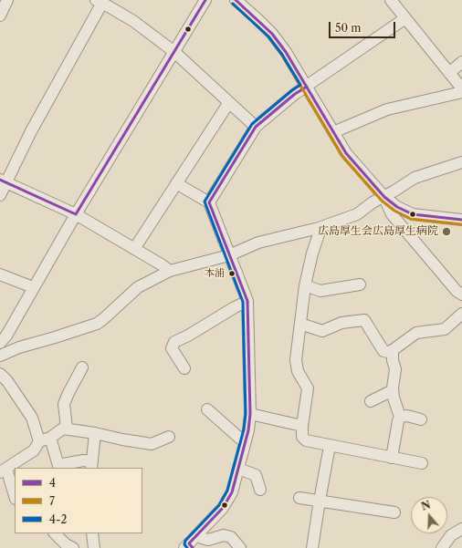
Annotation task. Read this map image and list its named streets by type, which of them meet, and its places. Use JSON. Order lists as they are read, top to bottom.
{
  "places": ["広島厚生会広島厚生病院", "本浦"],
  "lines": ["transit line 4", "transit line 7", "transit line 4-2"],
  "legend": ["4", "7", "4-2"],
  "scale_bar": "50 m",
  "north": "top"
}
